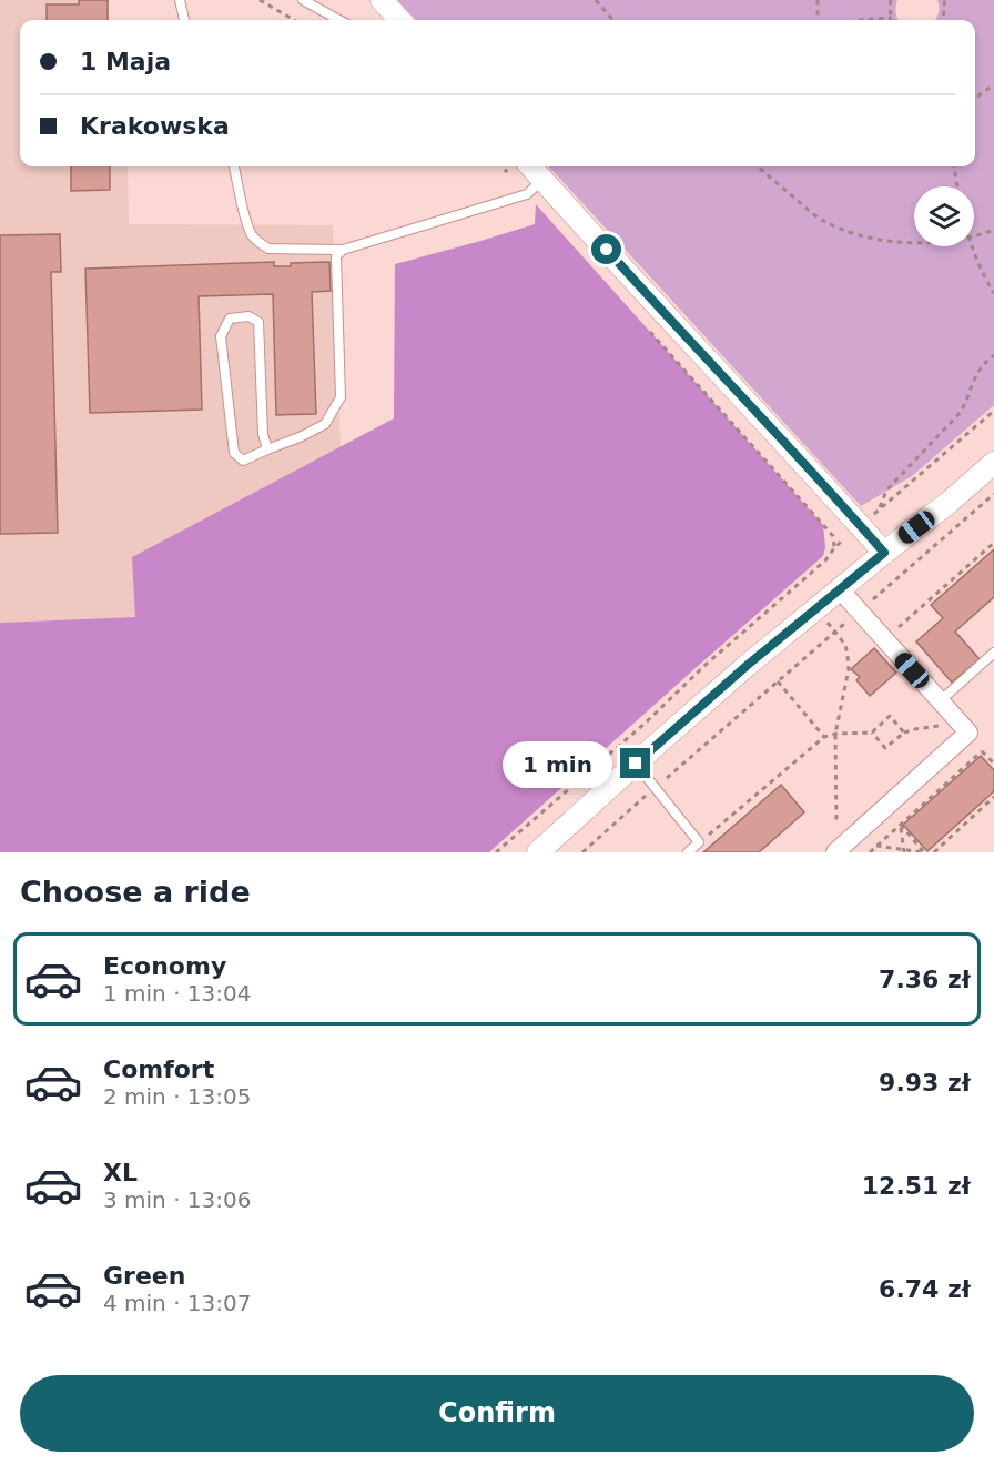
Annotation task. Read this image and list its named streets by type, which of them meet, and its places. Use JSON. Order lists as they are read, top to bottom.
{
  "page": {
    "banner": ["1 Maja", "Krakowska"],
    "bubble": "1 min",
    "heading": "Choose a ride",
    "list": [
      {
        "name": "Economy",
        "note": "1 min · 13:04",
        "value": "7.36 zł"
      },
      {
        "name": "Comfort",
        "note": "2 min · 13:05",
        "value": "9.93 zł"
      },
      {
        "name": "XL",
        "note": "3 min · 13:06",
        "value": "12.51 zł"
      },
      {
        "name": "Green",
        "note": "4 min · 13:07",
        "value": "6.74 zł"
      }
    ],
    "buttons": "Confirm"
  }
}
